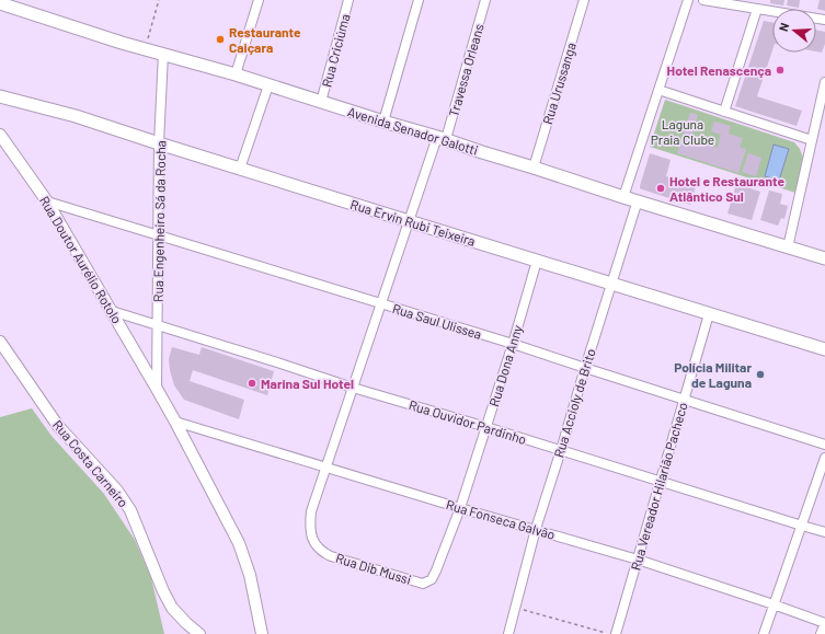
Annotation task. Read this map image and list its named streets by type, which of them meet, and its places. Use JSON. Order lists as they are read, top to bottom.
{
  "streets": {
    "main road": ["Avenida Senador Galotti", "Rua Ervin Rubi Teixeira"],
    "street": [
      "Rua Criciúma",
      "Travessa Orleans",
      "Rua Urussanga",
      "Rua Engenheiro Sá da Rocha",
      "Rua Doutor Aurélio Rotolo",
      "Rua Saul Ulissea",
      "Rua Dona Anny",
      "Rua Accioly de Brito",
      "Rua Ouvidor Pardinho",
      "Rua Costa Carneiro",
      "Rua Vereador Hilarião Pacheco",
      "Rua Fonseca Galvão",
      "Rua Dib Mussi"
    ]
  },
  "crossings": [
    ["Rua Criciúma", "Avenida Senador Galotti"],
    ["Travessa Orleans", "Avenida Senador Galotti"],
    ["Travessa Orleans", "Rua Ervin Rubi Teixeira"],
    ["Travessa Orleans", "Rua Saul Ulissea"],
    ["Travessa Orleans", "Rua Dib Mussi"],
    ["Rua Urussanga", "Avenida Senador Galotti"],
    ["Avenida Senador Galotti", "Rua Engenheiro Sá da Rocha"],
    ["Avenida Senador Galotti", "Rua Accioly de Brito"],
    ["Rua Engenheiro Sá da Rocha", "Rua Ervin Rubi Teixeira"],
    ["Rua Engenheiro Sá da Rocha", "Rua Doutor Aurélio Rotolo"],
    ["Rua Engenheiro Sá da Rocha", "Rua Saul Ulissea"],
    ["Rua Engenheiro Sá da Rocha", "Rua Ouvidor Pardinho"],
    ["Rua Ervin Rubi Teixeira", "Rua Dona Anny"],
    ["Rua Ervin Rubi Teixeira", "Rua Accioly de Brito"],
    ["Rua Ervin Rubi Teixeira", "Rua Vereador Hilarião Pacheco"],
    ["Rua Doutor Aurélio Rotolo", "Rua Saul Ulissea"],
    ["Rua Doutor Aurélio Rotolo", "Rua Ouvidor Pardinho"],
    ["Rua Doutor Aurélio Rotolo", "Rua Fonseca Galvão"],
    ["Rua Saul Ulissea", "Rua Dona Anny"],
    ["Rua Saul Ulissea", "Rua Accioly de Brito"],
    ["Rua Saul Ulissea", "Rua Vereador Hilarião Pacheco"],
    ["Rua Saul Ulissea", "Rua Dib Mussi"],
    ["Rua Dona Anny", "Rua Ouvidor Pardinho"],
    ["Rua Dona Anny", "Rua Fonseca Galvão"],
    ["Rua Dona Anny", "Rua Dib Mussi"],
    ["Rua Accioly de Brito", "Rua Ouvidor Pardinho"],
    ["Rua Accioly de Brito", "Rua Fonseca Galvão"],
    ["Rua Ouvidor Pardinho", "Rua Vereador Hilarião Pacheco"],
    ["Rua Ouvidor Pardinho", "Rua Dib Mussi"],
    ["Rua Vereador Hilarião Pacheco", "Rua Fonseca Galvão"],
    ["Rua Fonseca Galvão", "Rua Dib Mussi"]
  ],
  "parks": ["Laguna Praia Clube"],
  "places": [
    "Restaurante Caiçara",
    "Hotel Renascença",
    "Hotel e Restaurante Atlântico Sul",
    "Polícia Militar de Laguna",
    "Marina Sul Hotel"
  ],
  "north": "left"
}
